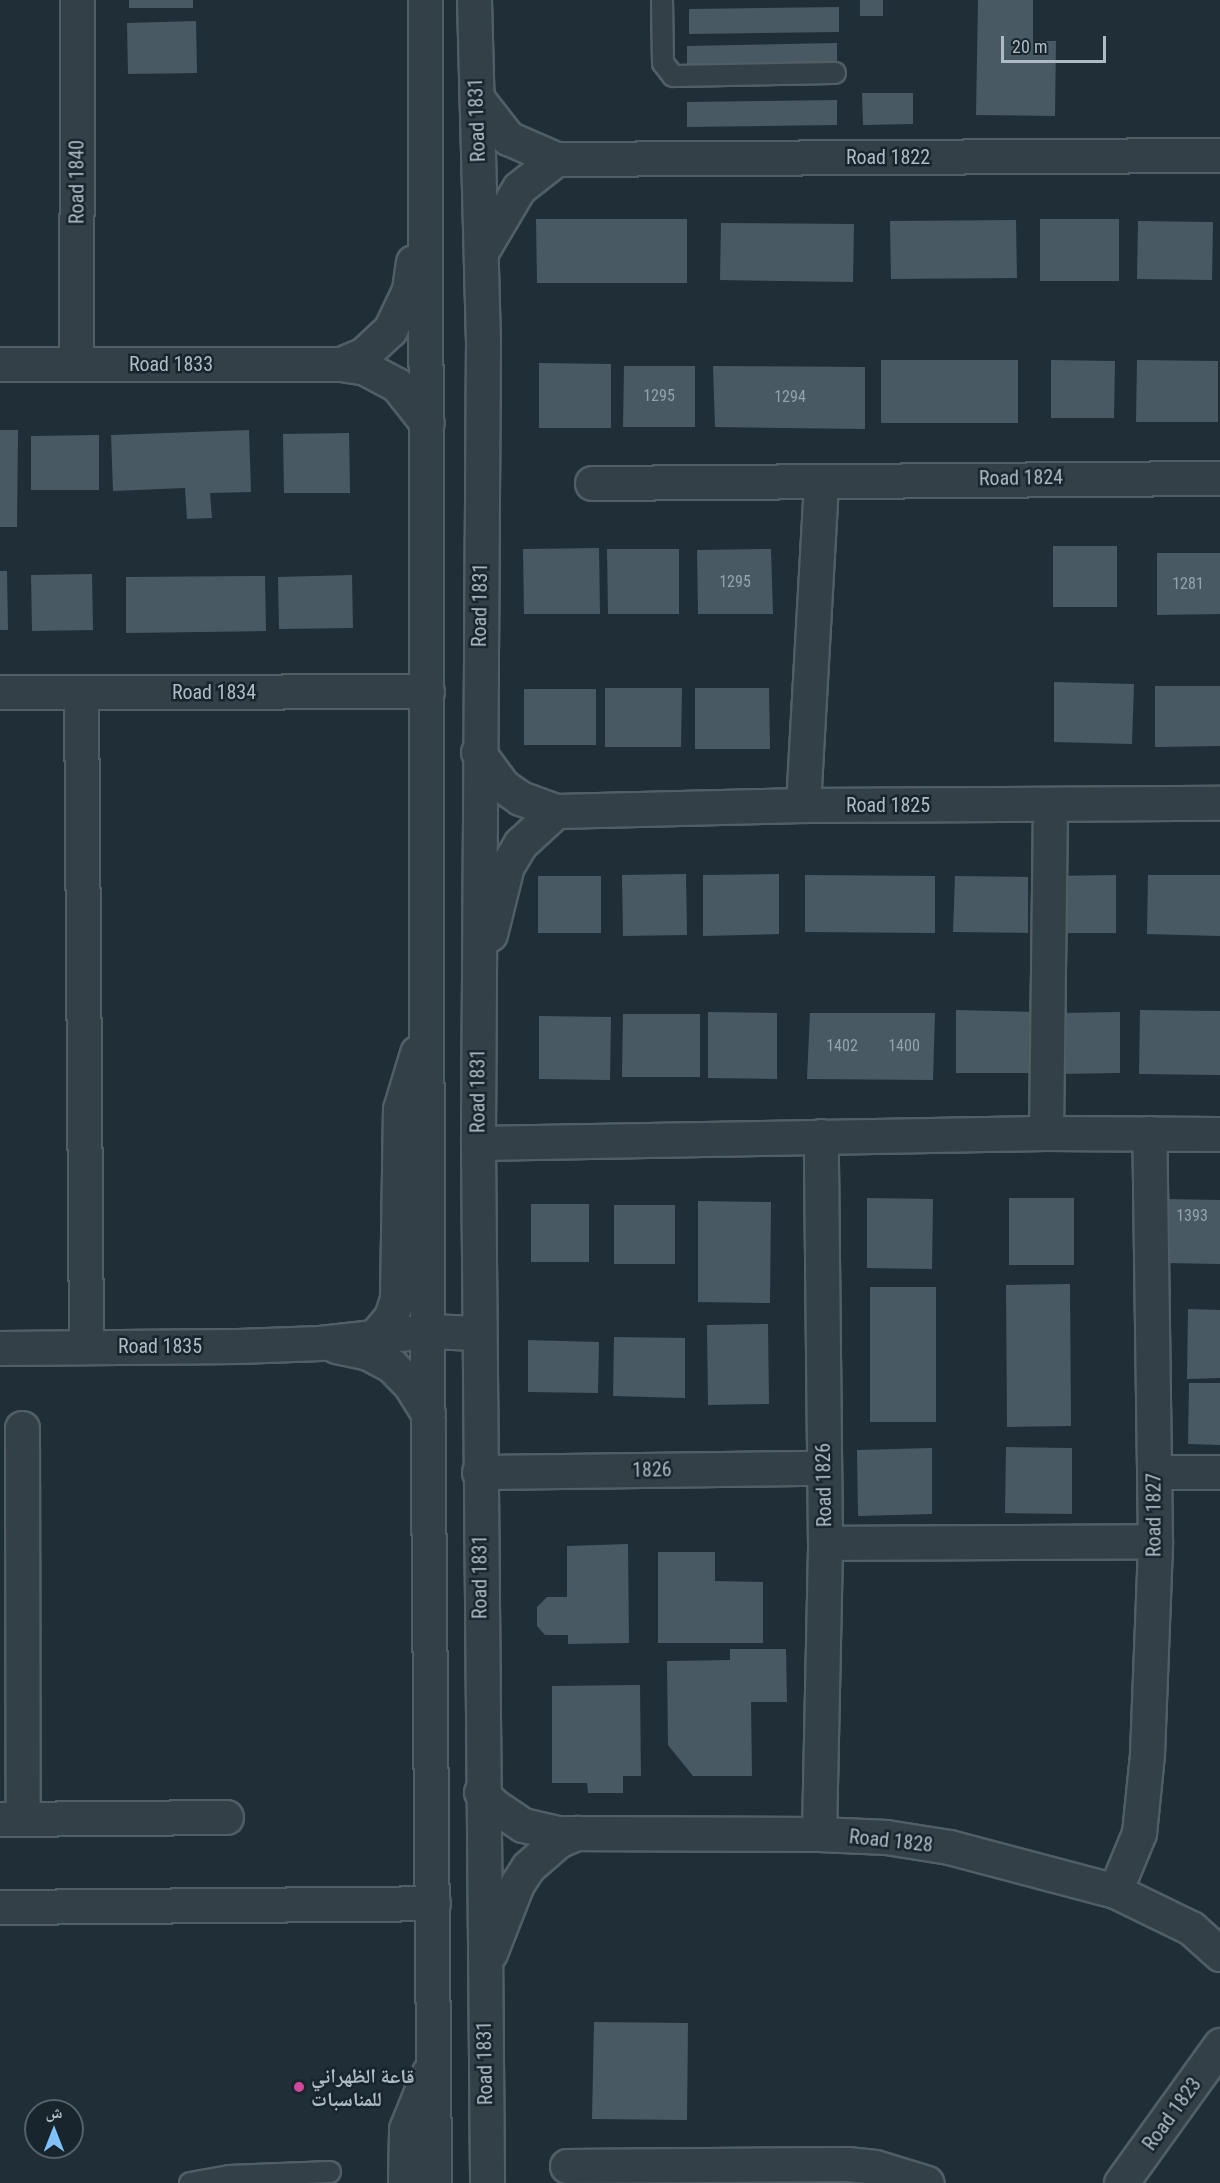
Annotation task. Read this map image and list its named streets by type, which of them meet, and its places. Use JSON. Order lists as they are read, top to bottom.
{
  "streets": {
    "street": [
      "Road 1831",
      "Road 1822",
      "Road 1840",
      "Road 1833",
      "Road 1824",
      "Road 1834",
      "Road 1825",
      "Road 1835",
      "1826",
      "Road 1826",
      "Road 1827",
      "Road 1828",
      "Road 1823"
    ]
  },
  "crossings": [
    ["Road 1831", "Road 1822"],
    ["Road 1831", "Road 1825"],
    ["Road 1831", "Road 1835"],
    ["Road 1831", "1826"],
    ["Road 1831", "Road 1828"],
    ["Road 1840", "Road 1833"],
    ["1826", "Road 1826"],
    ["Road 1826", "Road 1828"],
    ["Road 1827", "Road 1828"]
  ],
  "places": ["قاعة الظهراني للمناسبات"],
  "house_numbers": [
    "1295",
    "1294",
    "1295",
    "1281",
    "1402",
    "1400",
    "1393"
  ],
  "scale_bar": "20 m",
  "north": "top"
}
